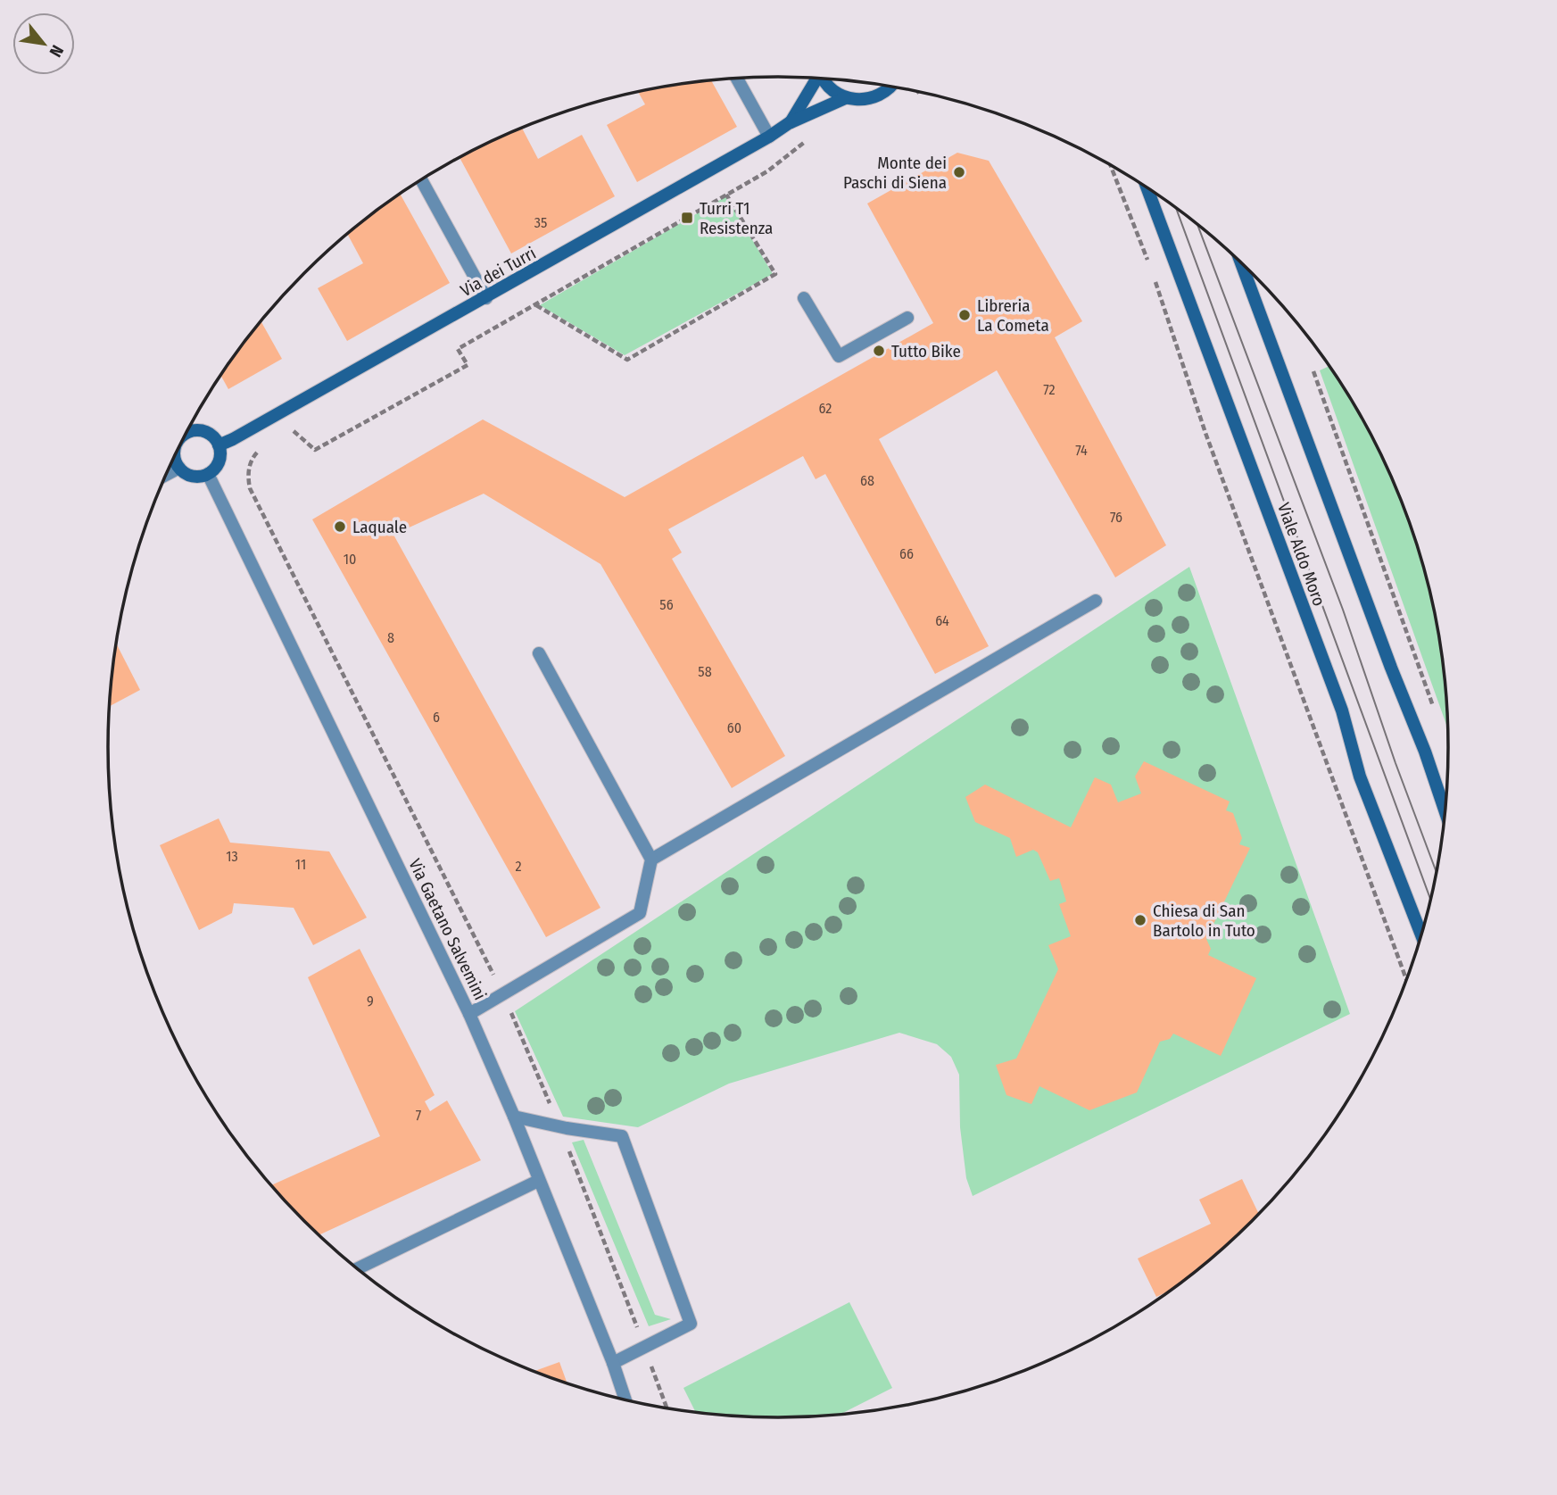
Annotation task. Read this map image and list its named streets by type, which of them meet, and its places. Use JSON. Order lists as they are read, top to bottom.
{
  "streets": {
    "street": ["Via dei Turri", "Viale Aldo Moro", "Via Gaetano Salvemini"]
  },
  "places": {
    "other": [
      "Monte dei Paschi di Siena",
      "Libreria La Cometa",
      "Tutto Bike",
      "Laquale",
      "Chiesa di San Bartolo in Tuto"
    ],
    "transit": ["Turri T1 Resistenza"]
  },
  "house_numbers": [
    "35",
    "72",
    "62",
    "74",
    "68",
    "76",
    "66",
    "10",
    "56",
    "64",
    "8",
    "58",
    "6",
    "60",
    "13",
    "11",
    "2",
    "9",
    "7"
  ],
  "north": "bottom right"
}
